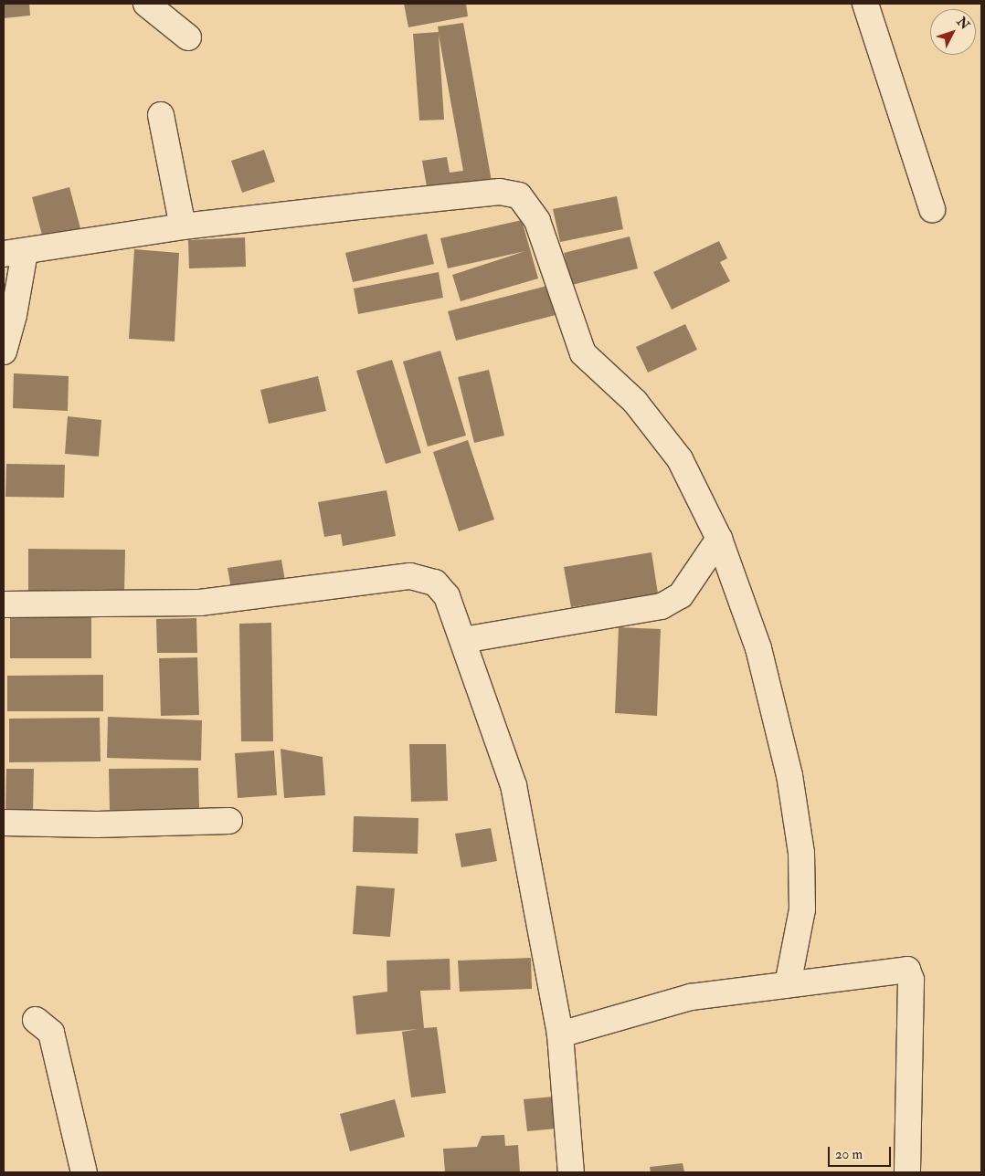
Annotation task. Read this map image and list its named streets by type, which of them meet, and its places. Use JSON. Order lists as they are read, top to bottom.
{
  "scale_bar": "20 m",
  "north": "top right"
}
